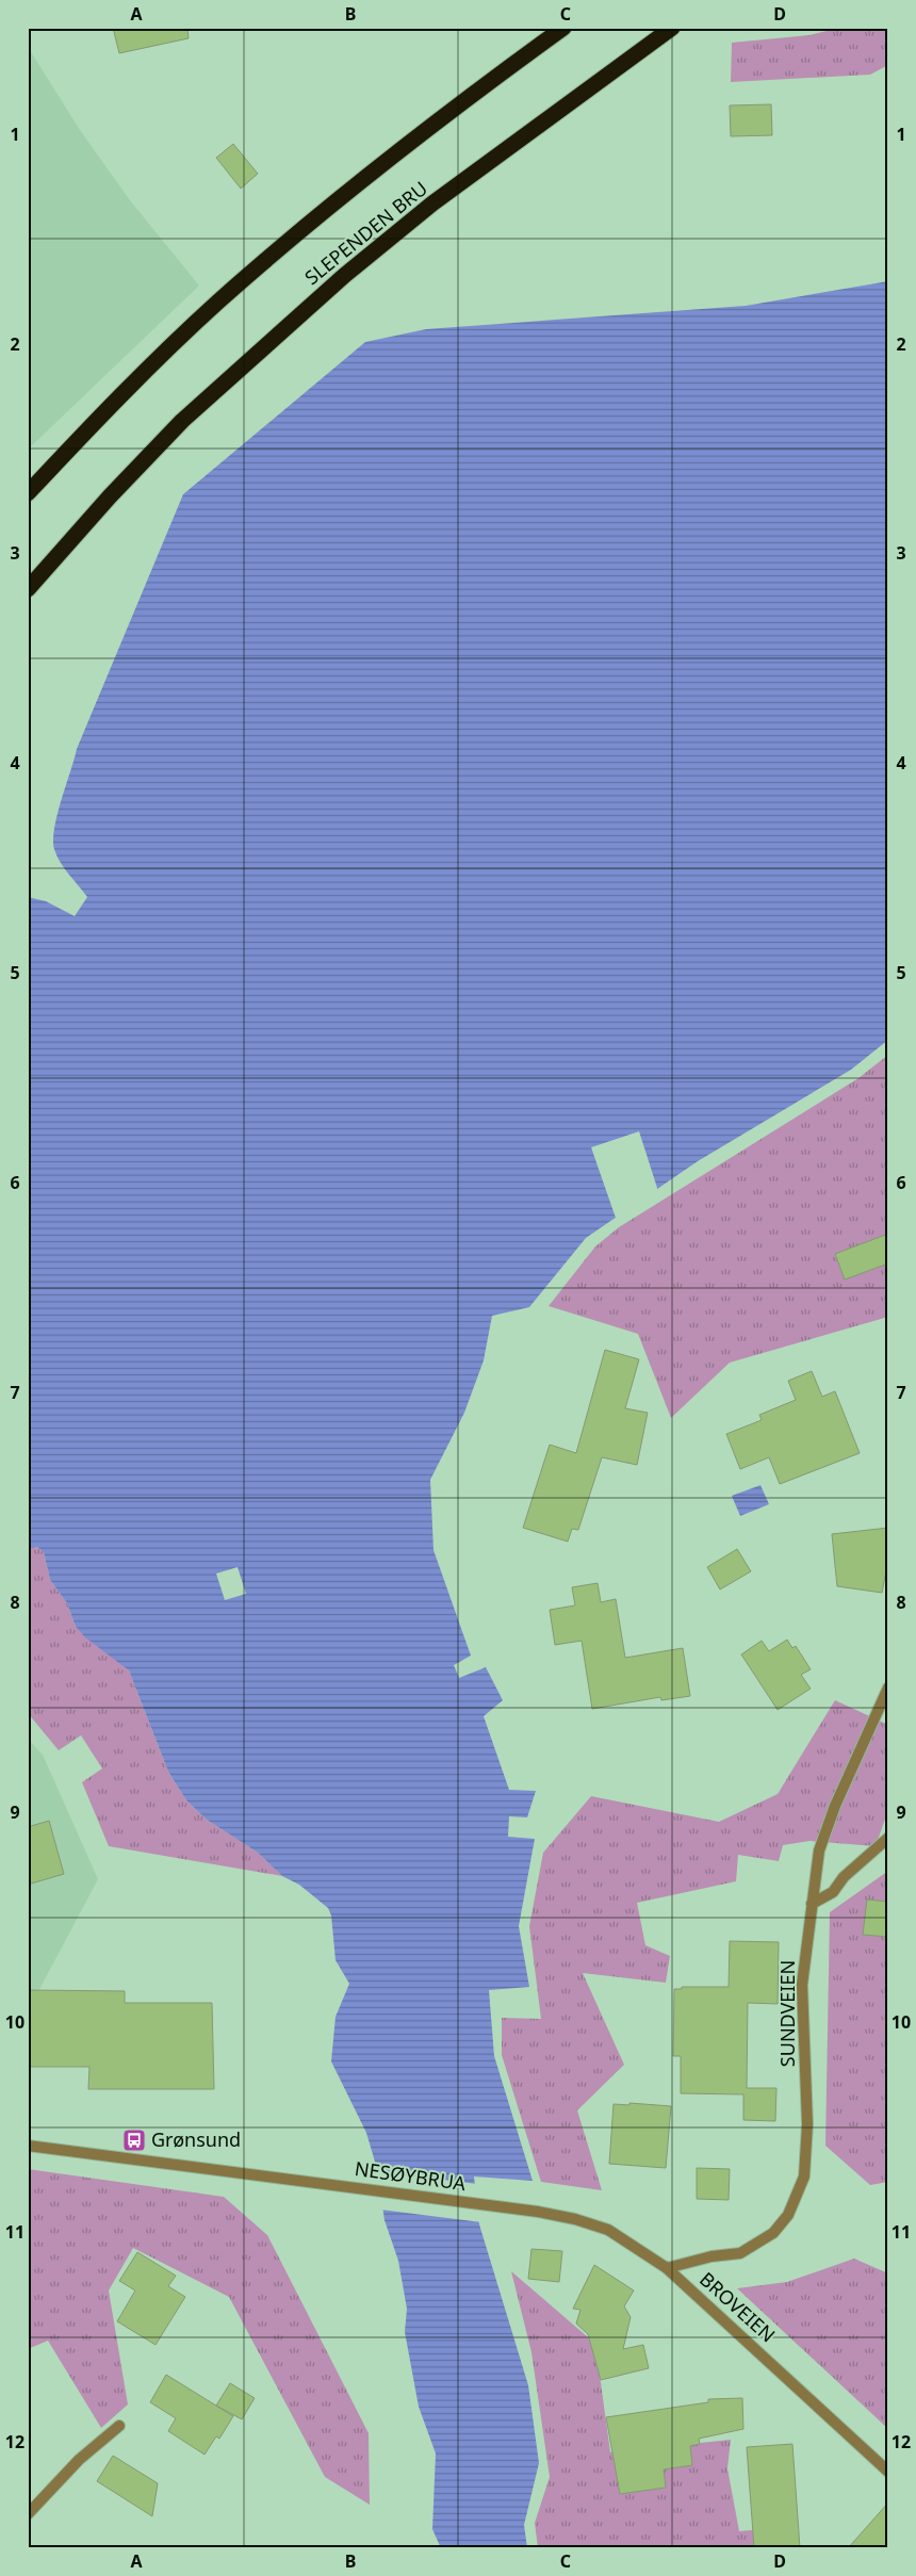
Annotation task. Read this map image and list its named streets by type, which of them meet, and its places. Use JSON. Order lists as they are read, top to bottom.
{
  "streets": {
    "highway": ["SLEPENDEN BRU"],
    "street": ["SUNDVEIEN", "NESØYBRUA", "BROVEIEN"]
  },
  "crossings": [
    ["SUNDVEIEN", "BROVEIEN"],
    ["NESØYBRUA", "BROVEIEN"]
  ],
  "places": {
    "bus stop": ["Grønsund"]
  },
  "grid": {
    "columns": [
      "A",
      "B",
      "C",
      "D"
    ],
    "rows": [
      "1",
      "2",
      "3",
      "4",
      "5",
      "6",
      "7",
      "8",
      "9",
      "10",
      "11",
      "12"
    ]
  }
}
